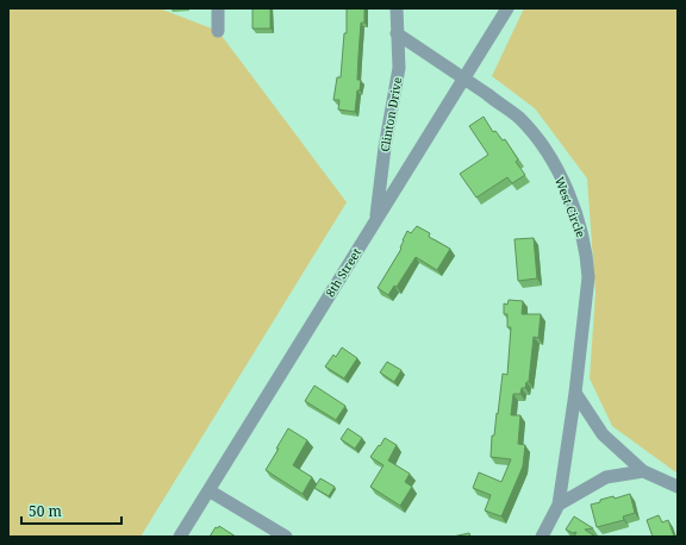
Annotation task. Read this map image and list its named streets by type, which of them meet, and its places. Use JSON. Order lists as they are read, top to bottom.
{
  "streets": {
    "street": ["Clinton Drive", "West Circle", "8th Street"]
  },
  "crossings": [
    ["Clinton Drive", "West Circle"],
    ["Clinton Drive", "8th Street"],
    ["West Circle", "8th Street"]
  ],
  "scale_bar": "50 m"
}
